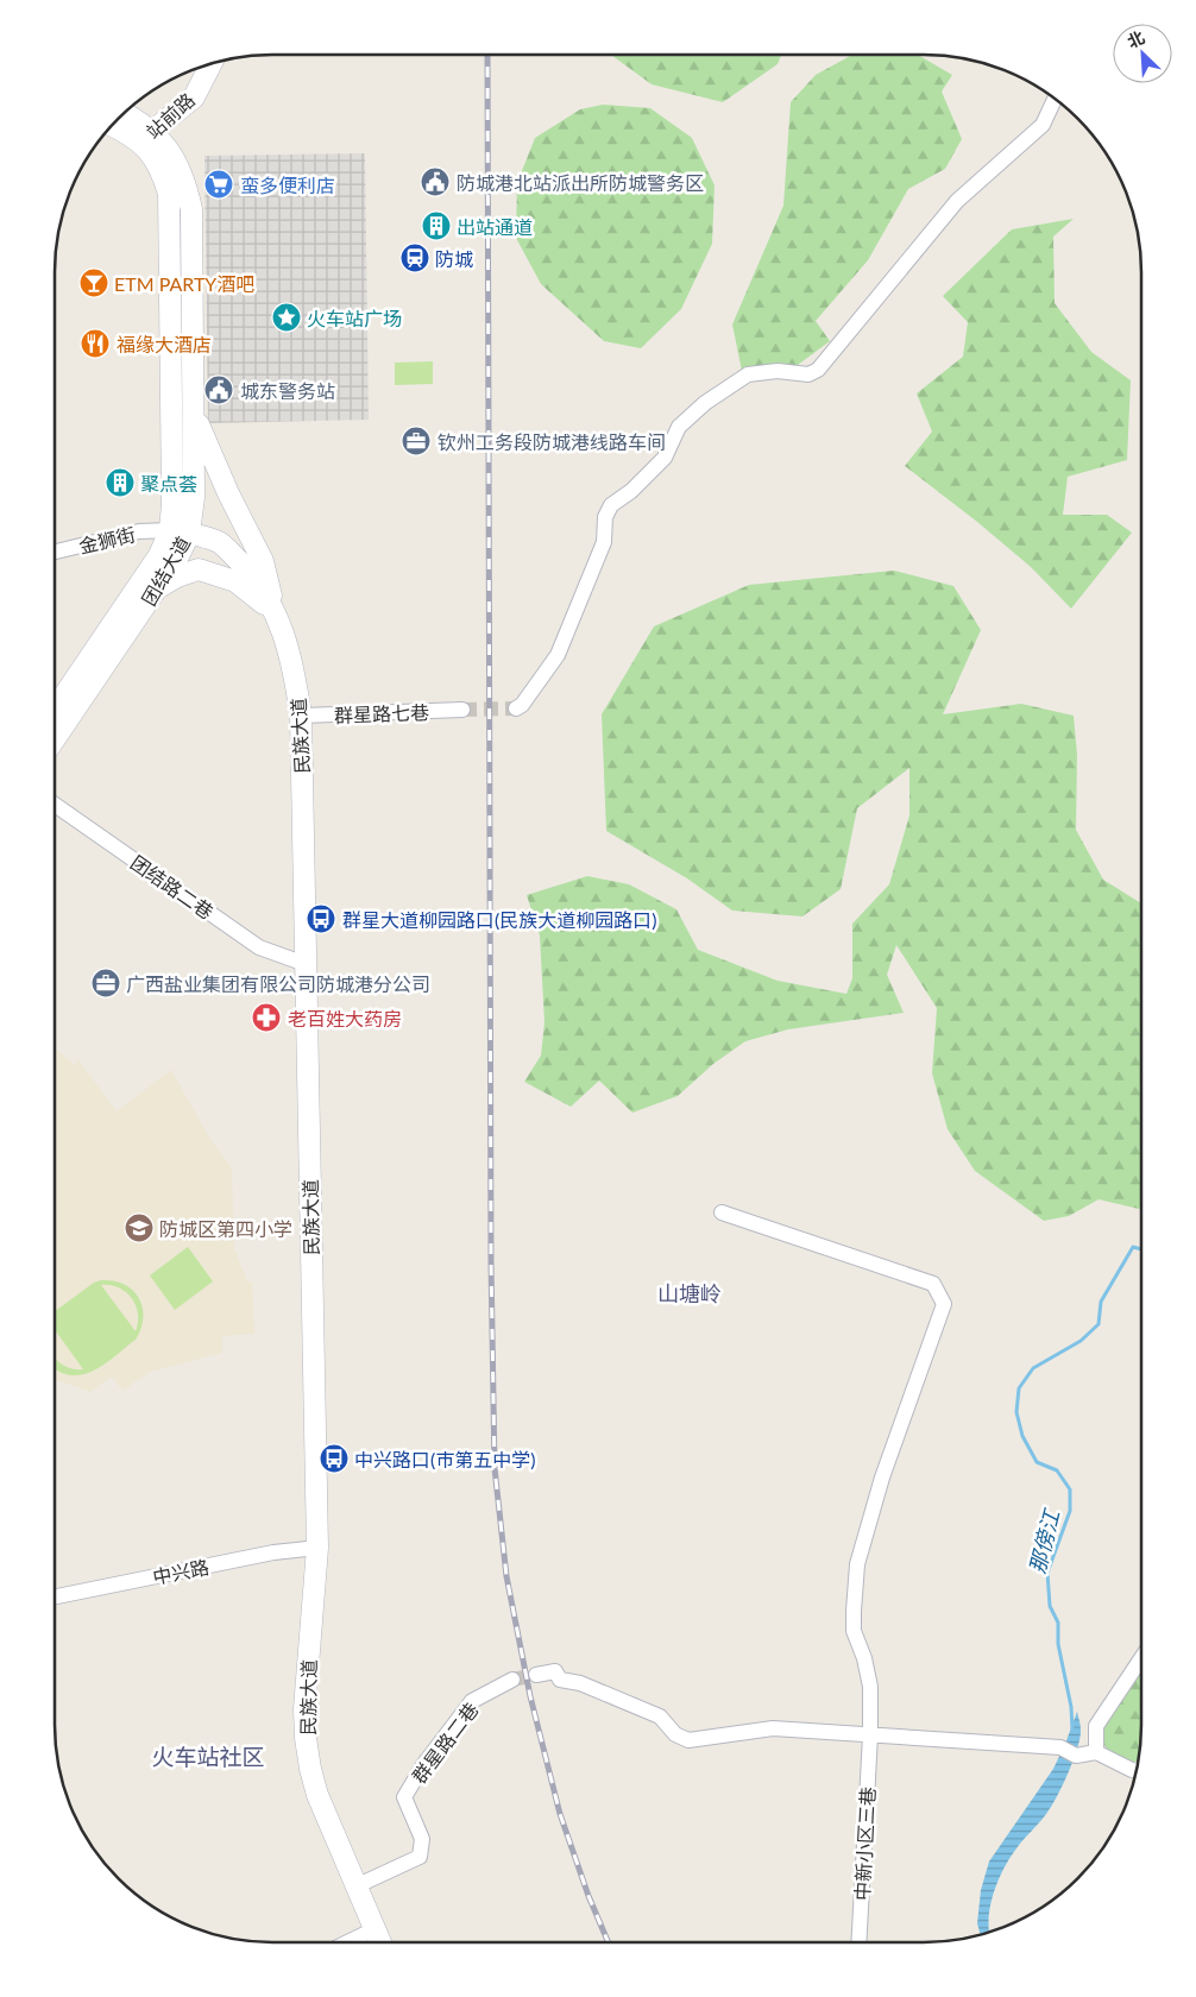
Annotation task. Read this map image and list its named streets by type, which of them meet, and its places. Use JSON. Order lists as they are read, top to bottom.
{
  "streets": {
    "main road": ["站前路", "团结大道", "民族大道"],
    "street": [
      "金狮街",
      "群星路七巷",
      "团结路二巷",
      "中兴路",
      "群星路二巷",
      "中新小区三巷"
    ]
  },
  "crossings": [
    ["站前路", "团结大道"],
    ["金狮街", "团结大道"],
    ["金狮街", "民族大道"],
    ["团结大道", "民族大道"],
    ["群星路七巷", "民族大道"],
    ["民族大道", "团结路二巷"],
    ["民族大道", "中兴路"],
    ["民族大道", "群星路二巷"]
  ],
  "districts": ["山塘岭", "火车站社区"],
  "water": ["那傍江"],
  "places": {
    "public building": ["防城港北站派出所防城警务区", "城东警务站"],
    "supermarket": ["蛮多便利店"],
    "building": ["出站通道", "聚点荟"],
    "station": ["防城"],
    "bar": ["ETM PARTY酒吧"],
    "place": ["火车站广场"],
    "restaurant": ["福缘大酒店"],
    "office": ["钦州工务段防城港线路车间", "广西盐业集团有限公司防城港分公司"],
    "bus stop": ["群星大道柳园路口(民族大道柳园路口)", "中兴路口(巿第五中学)"],
    "pharmacy": ["老百姓大药房"],
    "school or university": ["防城区第四小学"]
  },
  "north": "top left"
}
